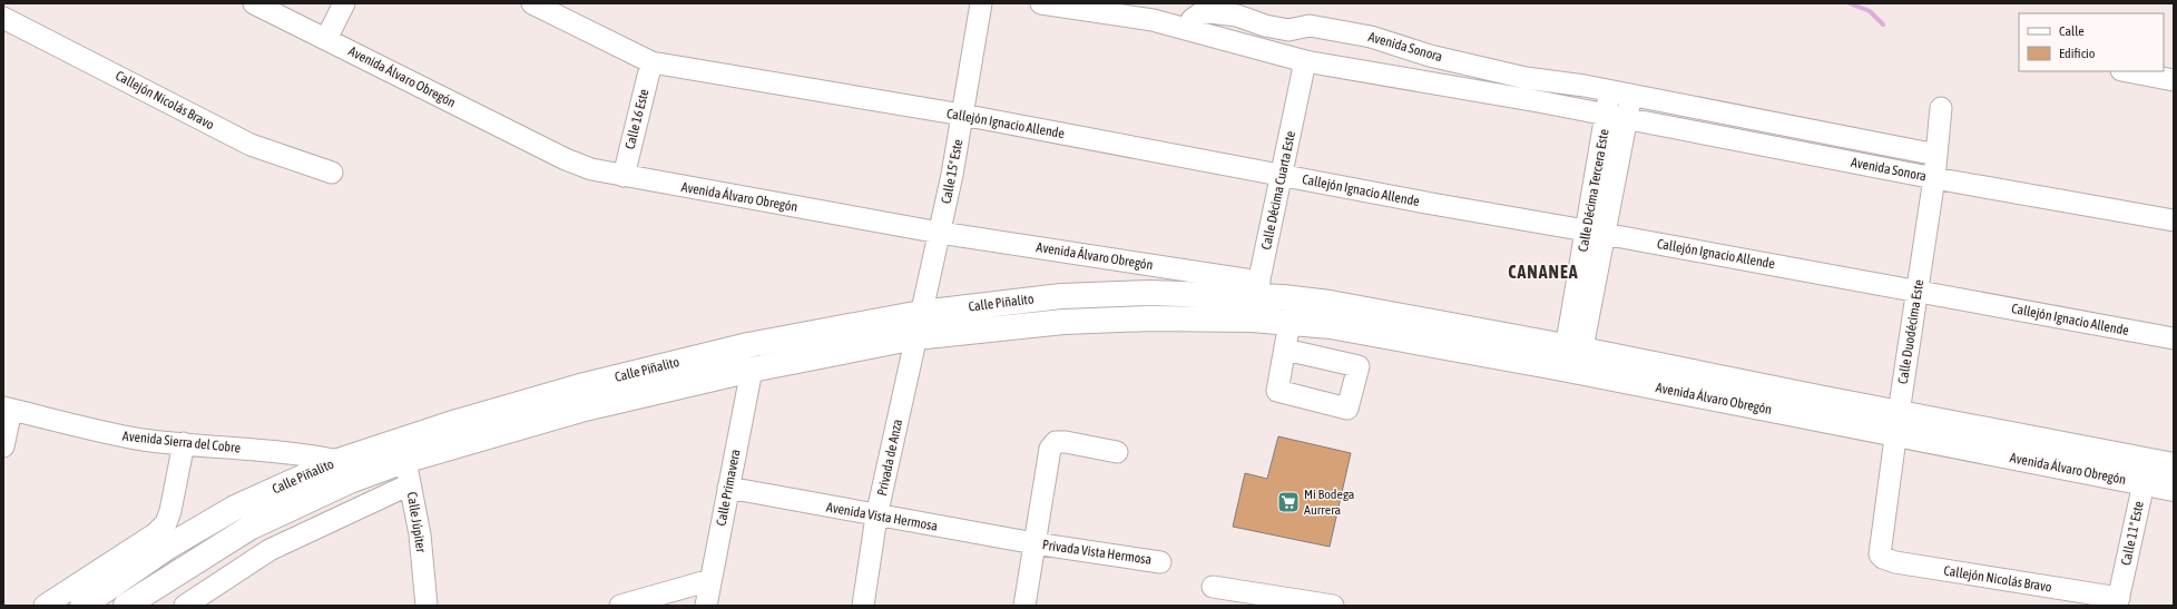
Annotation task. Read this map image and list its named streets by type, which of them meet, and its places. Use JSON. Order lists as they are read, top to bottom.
{
  "streets": {
    "main road": ["Avenida Álvaro Obregón", "Calle Piñalito"],
    "street": [
      "Avenida Sonora",
      "Callejón Nicolás Bravo",
      "Calle 16 Este",
      "Callejón Ignacio Allende",
      "Calle 15ª Este",
      "Calle Décima Cuarta Este",
      "Calle Décima Tercera Este",
      "Calle Duodécima Este",
      "Avenida Sierra del Cobre",
      "Privada de Anza",
      "Calle Primavera",
      "Avenida Vista Hermosa",
      "Calle Júpiter",
      "Calle 11ª Este",
      "Privada Vista Hermosa"
    ]
  },
  "crossings": [
    ["Avenida Sonora", "Calle Décima Cuarta Este"],
    ["Avenida Sonora", "Calle Décima Tercera Este"],
    ["Avenida Sonora", "Calle Duodécima Este"],
    ["Avenida Álvaro Obregón", "Calle 16 Este"],
    ["Avenida Álvaro Obregón", "Calle 15ª Este"],
    ["Avenida Álvaro Obregón", "Calle Décima Cuarta Este"],
    ["Avenida Álvaro Obregón", "Calle Décima Tercera Este"],
    ["Avenida Álvaro Obregón", "Calle Piñalito"],
    ["Avenida Álvaro Obregón", "Calle Duodécima Este"],
    ["Avenida Álvaro Obregón", "Calle 11ª Este"],
    ["Callejón Nicolás Bravo", "Calle Duodécima Este"],
    ["Callejón Nicolás Bravo", "Calle 11ª Este"],
    ["Calle 16 Este", "Callejón Ignacio Allende"],
    ["Callejón Ignacio Allende", "Calle 15ª Este"],
    ["Callejón Ignacio Allende", "Calle Décima Cuarta Este"],
    ["Callejón Ignacio Allende", "Calle Décima Tercera Este"],
    ["Callejón Ignacio Allende", "Calle Duodécima Este"],
    ["Calle 15ª Este", "Calle Piñalito"],
    ["Calle 15ª Este", "Privada de Anza"],
    ["Calle Décima Cuarta Este", "Calle Piñalito"],
    ["Calle Piñalito", "Avenida Sierra del Cobre"],
    ["Calle Piñalito", "Privada de Anza"],
    ["Calle Piñalito", "Calle Primavera"],
    ["Calle Piñalito", "Calle Júpiter"],
    ["Privada de Anza", "Avenida Vista Hermosa"],
    ["Calle Primavera", "Avenida Vista Hermosa"],
    ["Avenida Vista Hermosa", "Privada Vista Hermosa"]
  ],
  "districts": ["CANANEA"],
  "places": {
    "supermarket": ["Mi Bodega Aurrera"]
  },
  "legend": ["Calle", "Edificio"]
}
